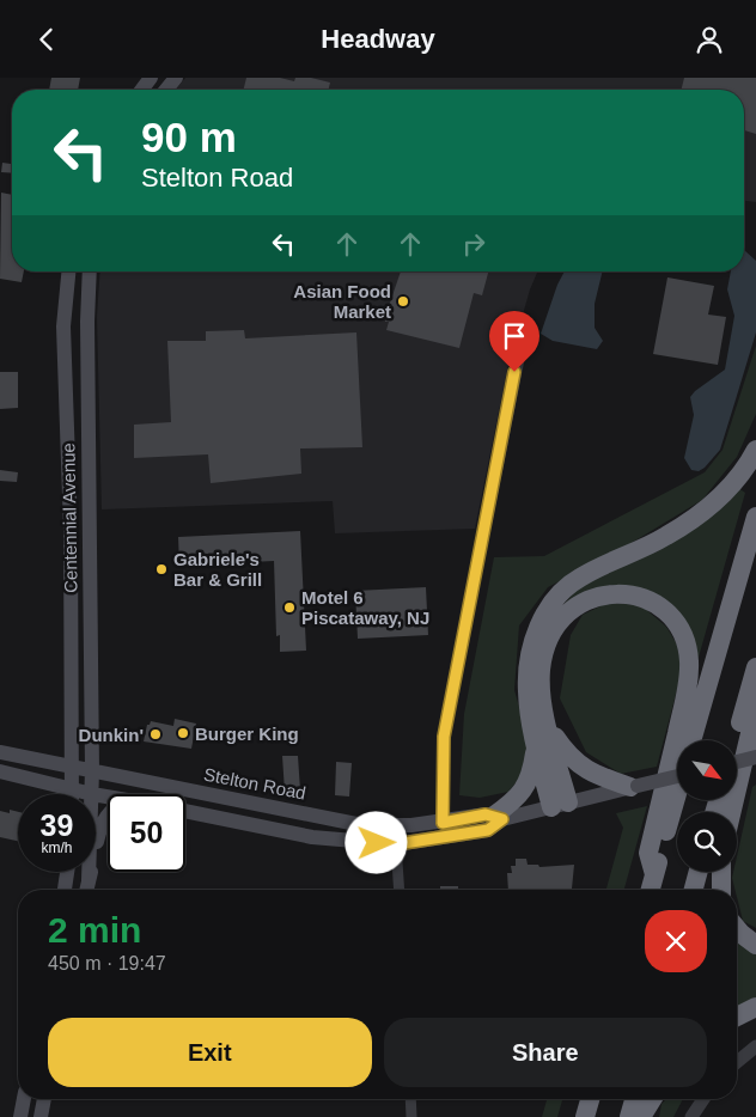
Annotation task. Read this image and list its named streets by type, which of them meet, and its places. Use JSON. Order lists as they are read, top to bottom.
{
  "streets": {
    "main road": ["Centennial Avenue", "Stelton Road"]
  },
  "crossings": [
    ["Centennial Avenue", "Stelton Road"]
  ],
  "places": [
    "Asian Food Market",
    "Gabriele's Bar & Grill",
    "Motel 6 Piscataway, NJ",
    "Burger King",
    "Dunkin'"
  ],
  "north": "bottom right",
  "page": {
    "header": "Headway",
    "turn": ["90 m", "Stelton Road"],
    "speed": "39 km/h",
    "limit": "50",
    "heading": ["2 min", "450 m · 19:47"],
    "buttons": ["Exit", "Share"]
  }
}
